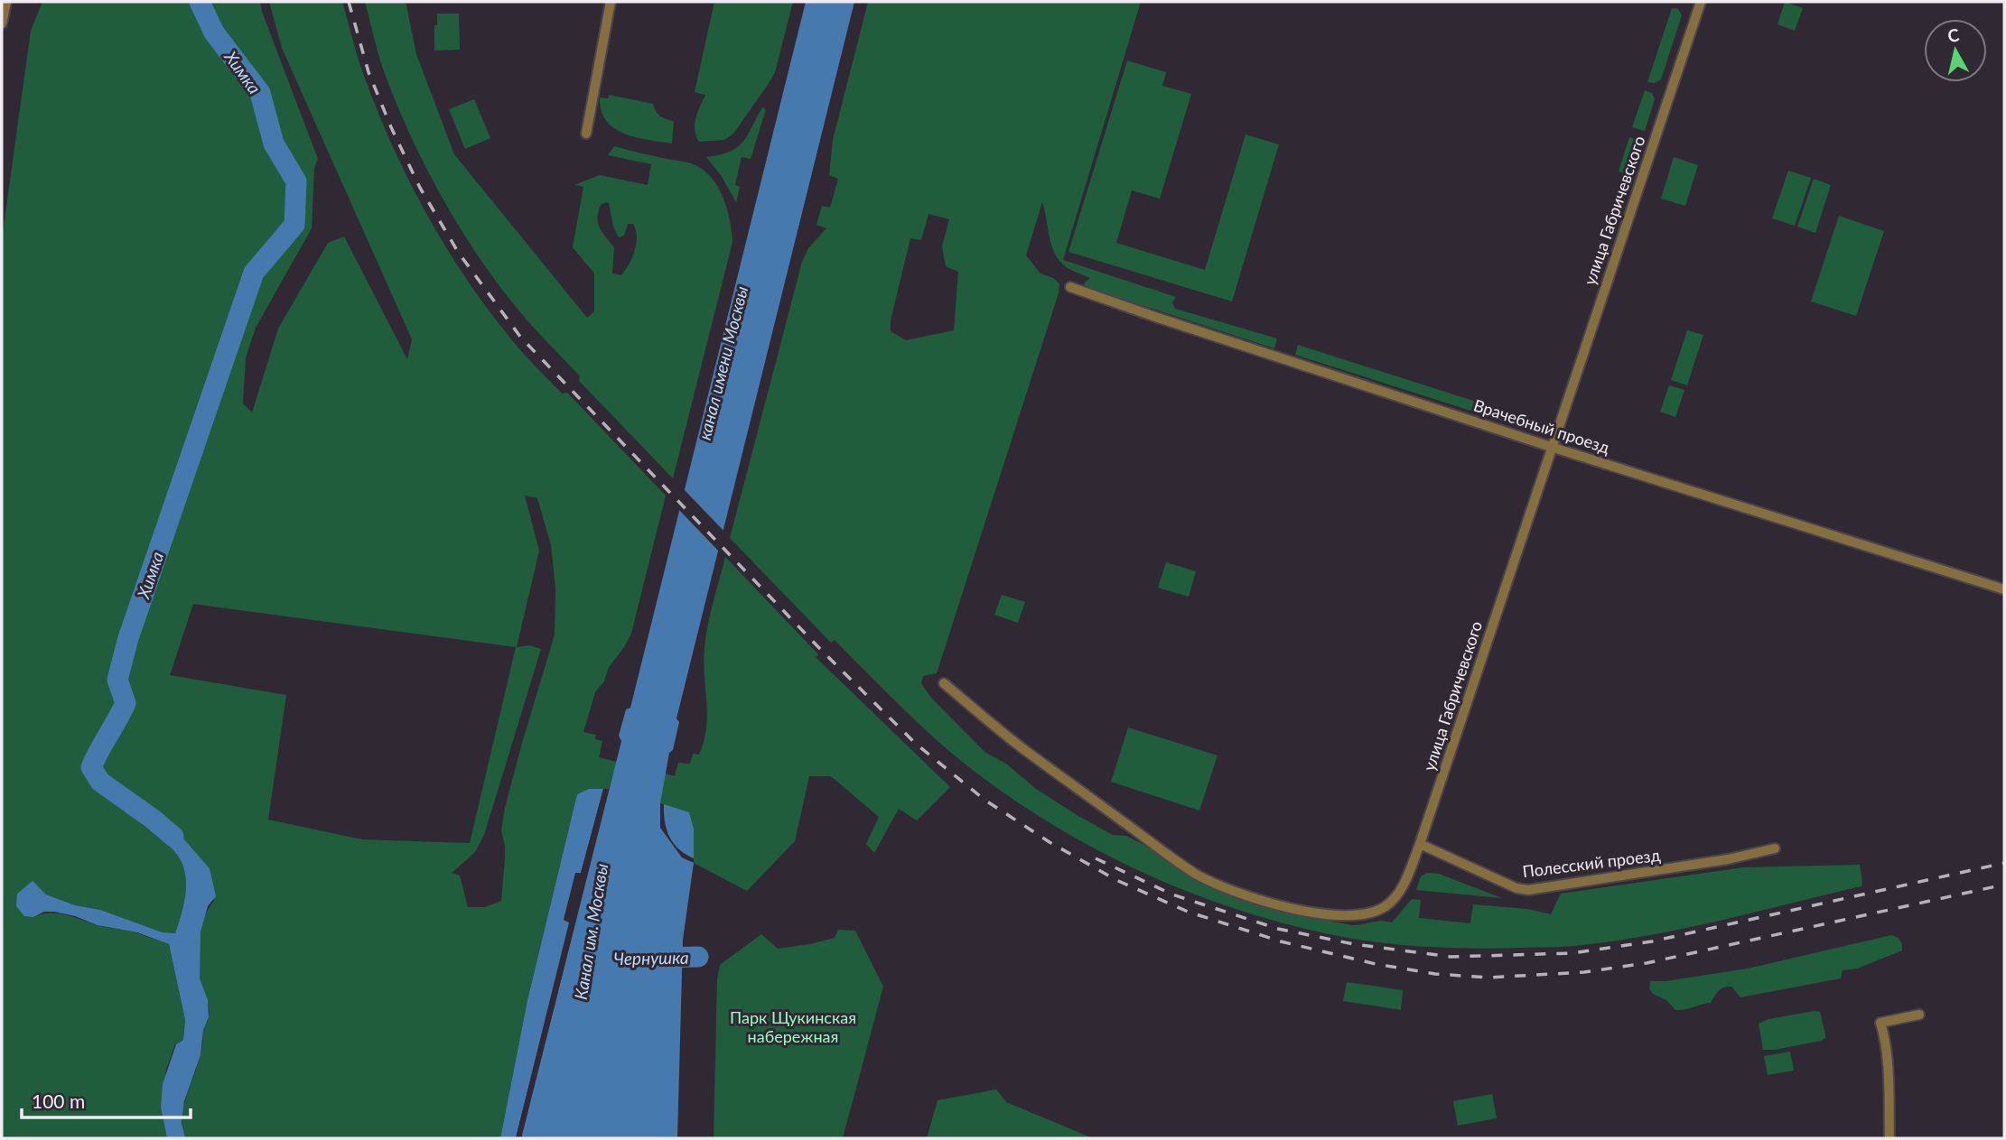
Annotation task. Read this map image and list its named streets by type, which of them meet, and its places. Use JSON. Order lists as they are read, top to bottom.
{
  "streets": {
    "street": ["улица Габричевского", "Врачебный проезд", "Полесский проезд"]
  },
  "crossings": [
    ["улица Габричевского", "Врачебный проезд"],
    ["улица Габричевского", "Полесский проезд"]
  ],
  "water": [
    "Химка",
    "канал имени Москвы",
    "Канал им. Москвы",
    "Чернушка"
  ],
  "parks": ["Парк Щукинская набережная"],
  "scale_bar": "100 m",
  "north": "top"
}
